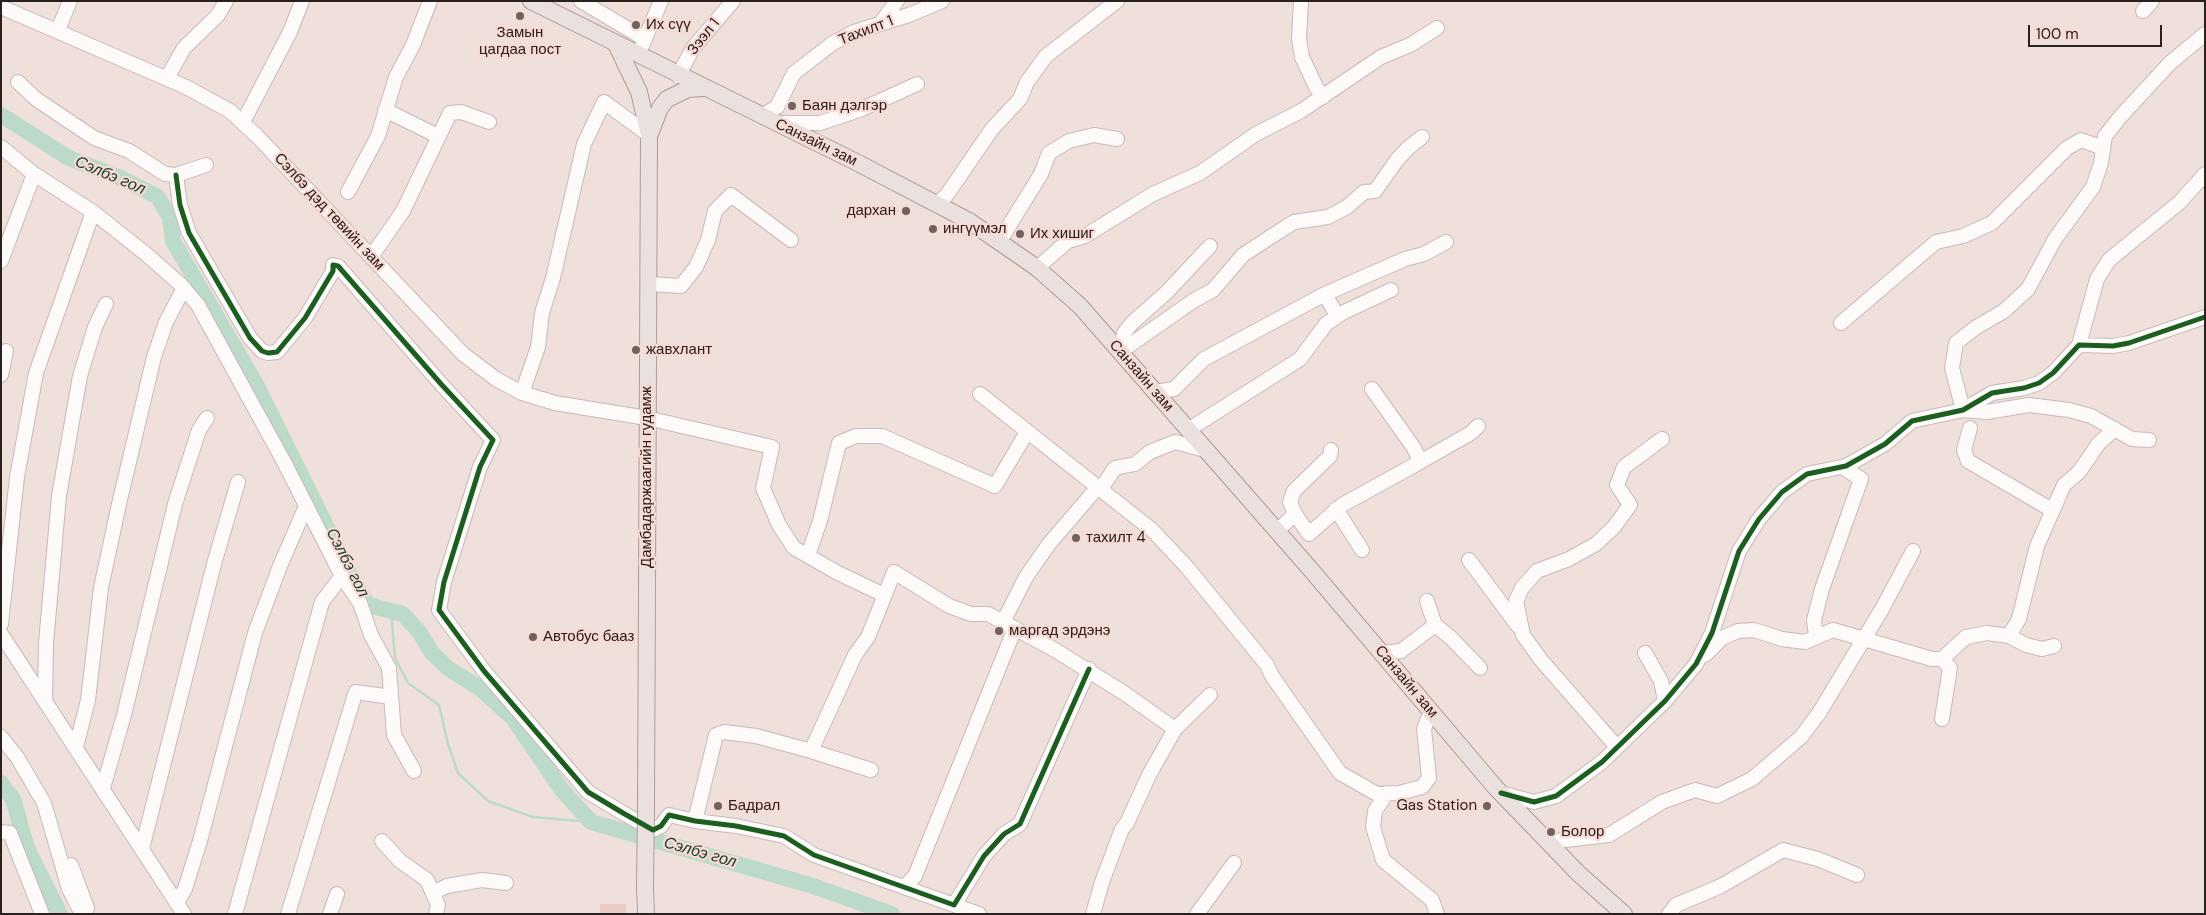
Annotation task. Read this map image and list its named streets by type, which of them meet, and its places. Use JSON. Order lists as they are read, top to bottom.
{
  "streets": {
    "main road": ["Санзайн зам", "Дамбадаржаагийн гудамж"],
    "street": ["Тахилт 1", "Зээл 1", "Сэлбэ дэд төвийн зам"]
  },
  "crossings": [
    ["Тахилт 1", "Санзайн зам"],
    ["Зээл 1", "Санзайн зам"],
    ["Санзайн зам", "Дамбадаржаагийн гудамж"],
    ["Сэлбэ дэд төвийн зам", "Дамбадаржаагийн гудамж"]
  ],
  "water": ["Сэлбэ гол"],
  "places": [
    "Замын цагдаа пост",
    "Их сүү",
    "Баян дэлгэр",
    "дархан",
    "ингүүмэл",
    "Их хишиг",
    "жавхлант",
    "тахилт 4",
    "маргад эрдэнэ",
    "Автобус бааз",
    "Бадрал",
    "Gas Station",
    "Болор"
  ],
  "scale_bar": "100 m"
}
